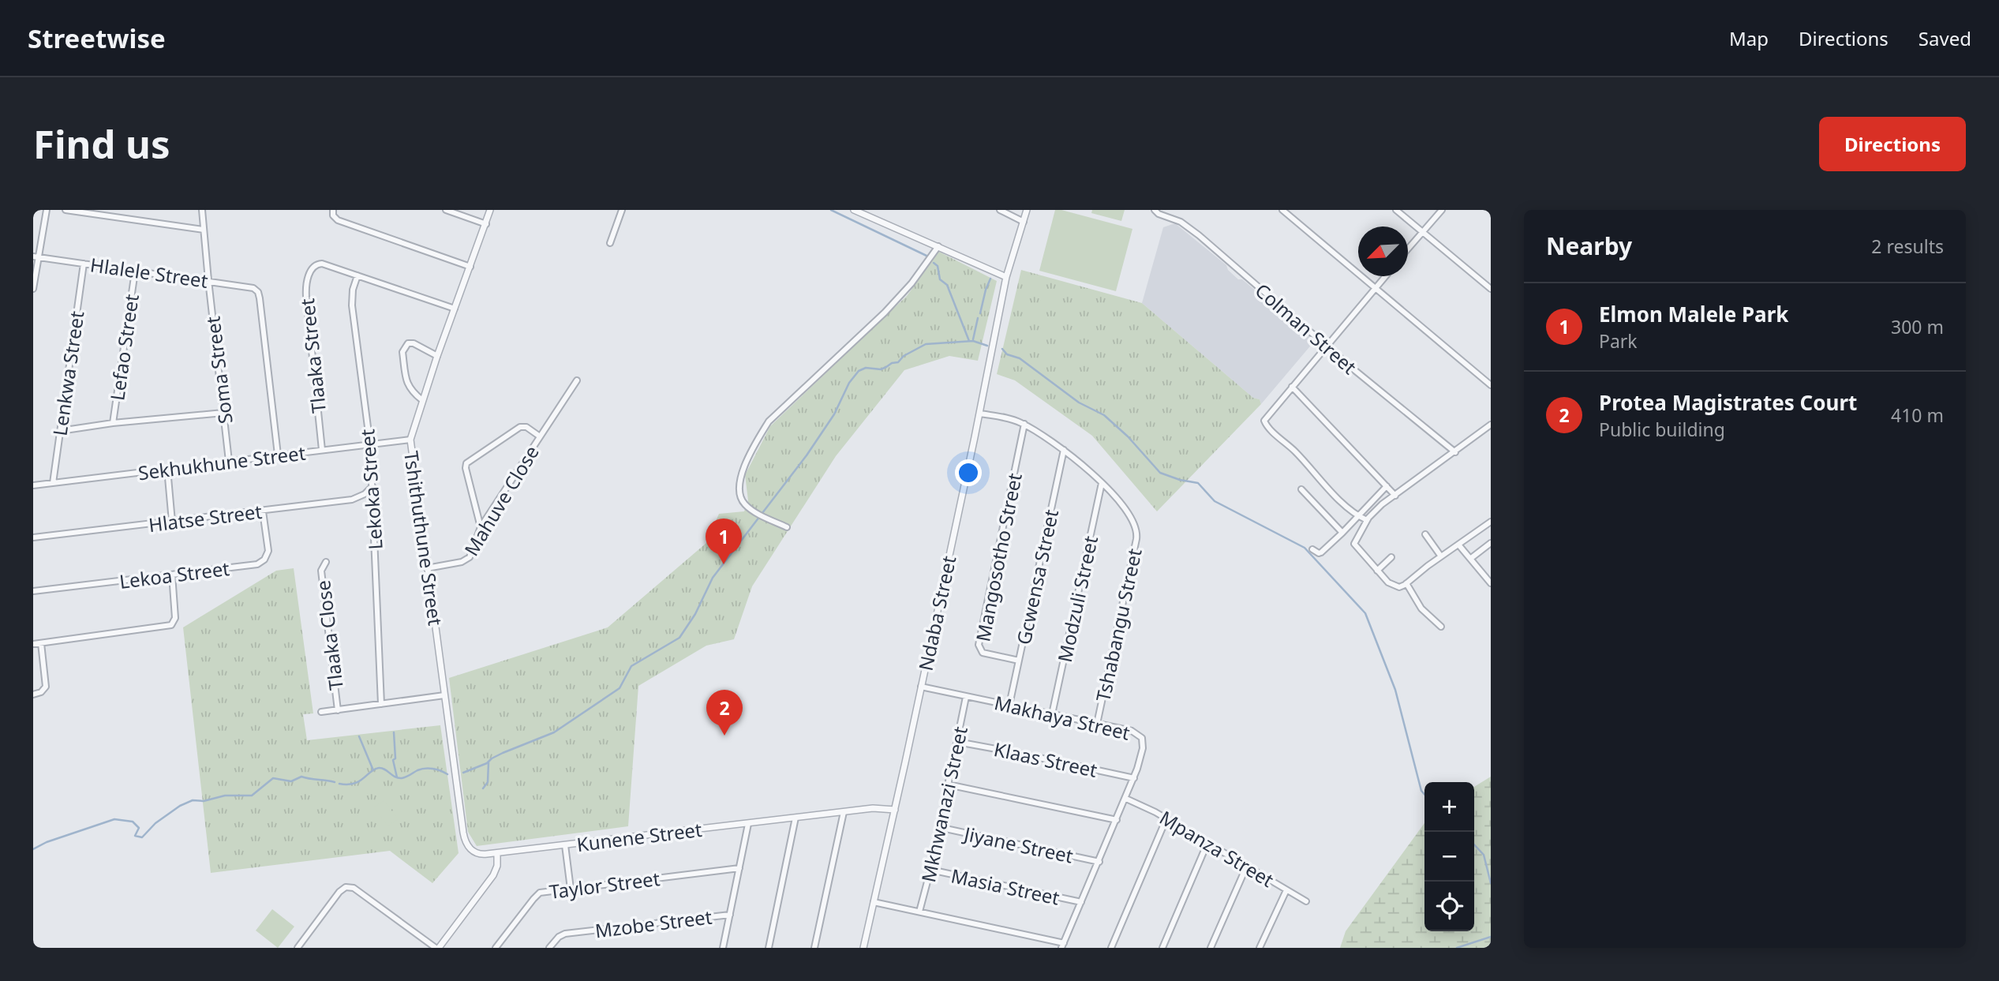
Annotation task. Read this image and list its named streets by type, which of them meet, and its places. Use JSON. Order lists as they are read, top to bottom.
{
  "streets": {
    "street": [
      "Hlalele Street",
      "Colman Street",
      "Lefao Street",
      "Tlaaka Street",
      "Soma Street",
      "Lenkwa Street",
      "Sekhukhune Street",
      "Lekoka Street",
      "Mahuve Close",
      "Hlatse Street",
      "Tshithuthune Street",
      "Mangosotho Street",
      "Lekoa Street",
      "Gcwensa Street",
      "Modzuli Street",
      "Ndaba Street",
      "Tshabangu Street",
      "Tlaaka Close",
      "Makhaya Street",
      "Klaas Street",
      "Mkhwanazi Street",
      "Kunene Street",
      "Jiyane Street",
      "Mpanza Street",
      "Taylor Street",
      "Masia Street",
      "Mzobe Street"
    ]
  },
  "crossings": [
    ["Hlalele Street", "Lefao Street"],
    ["Hlalele Street", "Soma Street"],
    ["Hlalele Street", "Lenkwa Street"],
    ["Hlalele Street", "Sekhukhune Street"],
    ["Lefao Street", "Soma Street"],
    ["Lefao Street", "Lenkwa Street"],
    ["Tlaaka Street", "Sekhukhune Street"],
    ["Tlaaka Street", "Lekoka Street"],
    ["Soma Street", "Sekhukhune Street"],
    ["Lenkwa Street", "Sekhukhune Street"],
    ["Sekhukhune Street", "Lekoka Street"],
    ["Sekhukhune Street", "Tshithuthune Street"],
    ["Lekoka Street", "Hlatse Street"],
    ["Mahuve Close", "Tshithuthune Street"],
    ["Hlatse Street", "Lekoa Street"],
    ["Tshithuthune Street", "Kunene Street"],
    ["Mangosotho Street", "Gcwensa Street"],
    ["Mangosotho Street", "Tshabangu Street"],
    ["Gcwensa Street", "Tshabangu Street"],
    ["Gcwensa Street", "Makhaya Street"],
    ["Modzuli Street", "Tshabangu Street"],
    ["Modzuli Street", "Makhaya Street"],
    ["Ndaba Street", "Tshabangu Street"],
    ["Ndaba Street", "Makhaya Street"],
    ["Ndaba Street", "Kunene Street"],
    ["Tshabangu Street", "Makhaya Street"],
    ["Makhaya Street", "Klaas Street"],
    ["Makhaya Street", "Mkhwanazi Street"],
    ["Makhaya Street", "Jiyane Street"],
    ["Makhaya Street", "Mpanza Street"],
    ["Makhaya Street", "Masia Street"],
    ["Klaas Street", "Mkhwanazi Street"],
    ["Mkhwanazi Street", "Jiyane Street"],
    ["Mkhwanazi Street", "Masia Street"]
  ],
  "north": "bottom left",
  "page": {
    "header": "Streetwise",
    "nav": ["Map", "Directions", "Saved"],
    "buttons": "Directions",
    "title": "Find us",
    "heading": ["Nearby", "2 results"],
    "list": [
      {
        "mark": "1",
        "name": "Elmon Malele Park",
        "note": "Park",
        "value": "300 m"
      },
      {
        "mark": "2",
        "name": "Protea Magistrates Court",
        "note": "Public building",
        "value": "410 m"
      }
    ],
    "pins": ["1", "2"],
    "map_buttons": ["+", "−"]
  }
}
